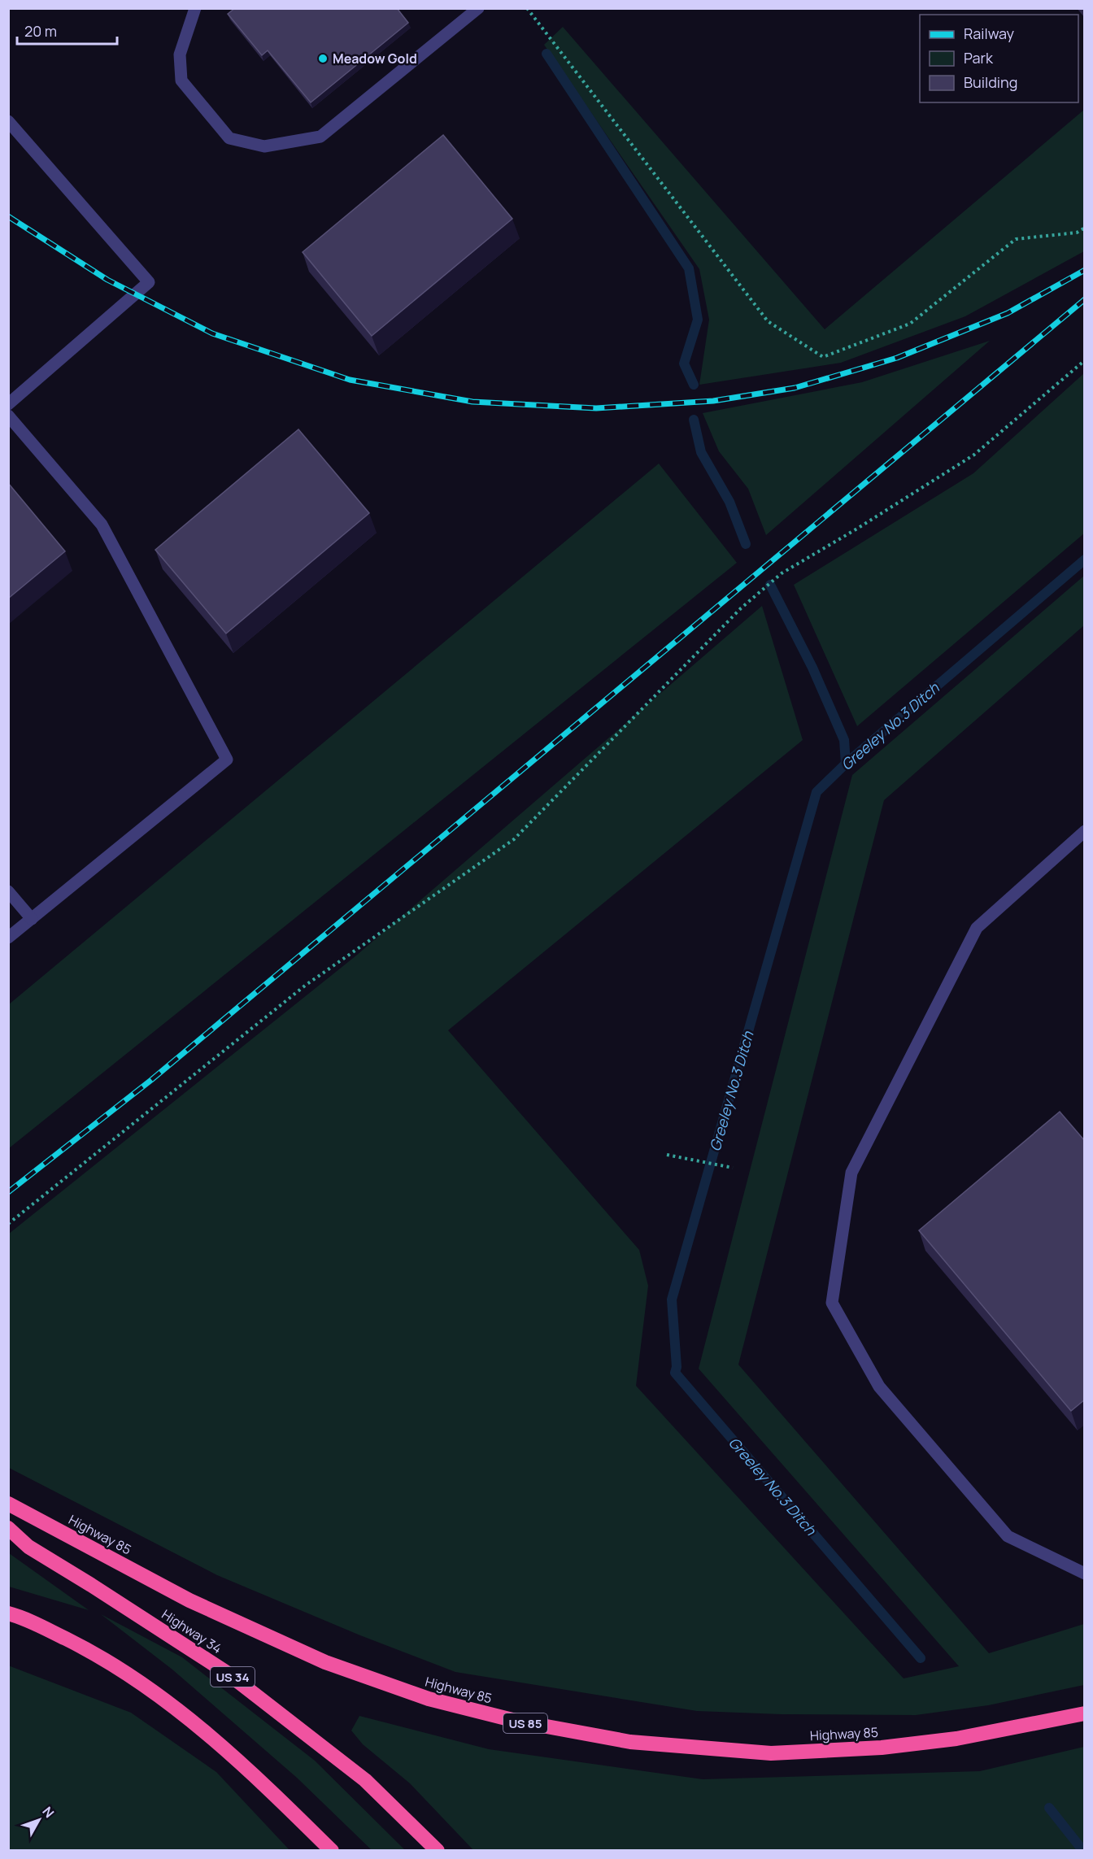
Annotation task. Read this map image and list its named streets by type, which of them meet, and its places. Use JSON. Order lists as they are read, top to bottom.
{
  "streets": {
    "highway": [
      "Highway 85",
      "Highway 34",
      "US 34",
      "US 85"
    ]
  },
  "water": ["Greeley No.3 Ditch"],
  "places": ["Meadow Gold"],
  "legend": ["Railway", "Park", "Building"],
  "scale_bar": "20 m",
  "north": "top right"
}
